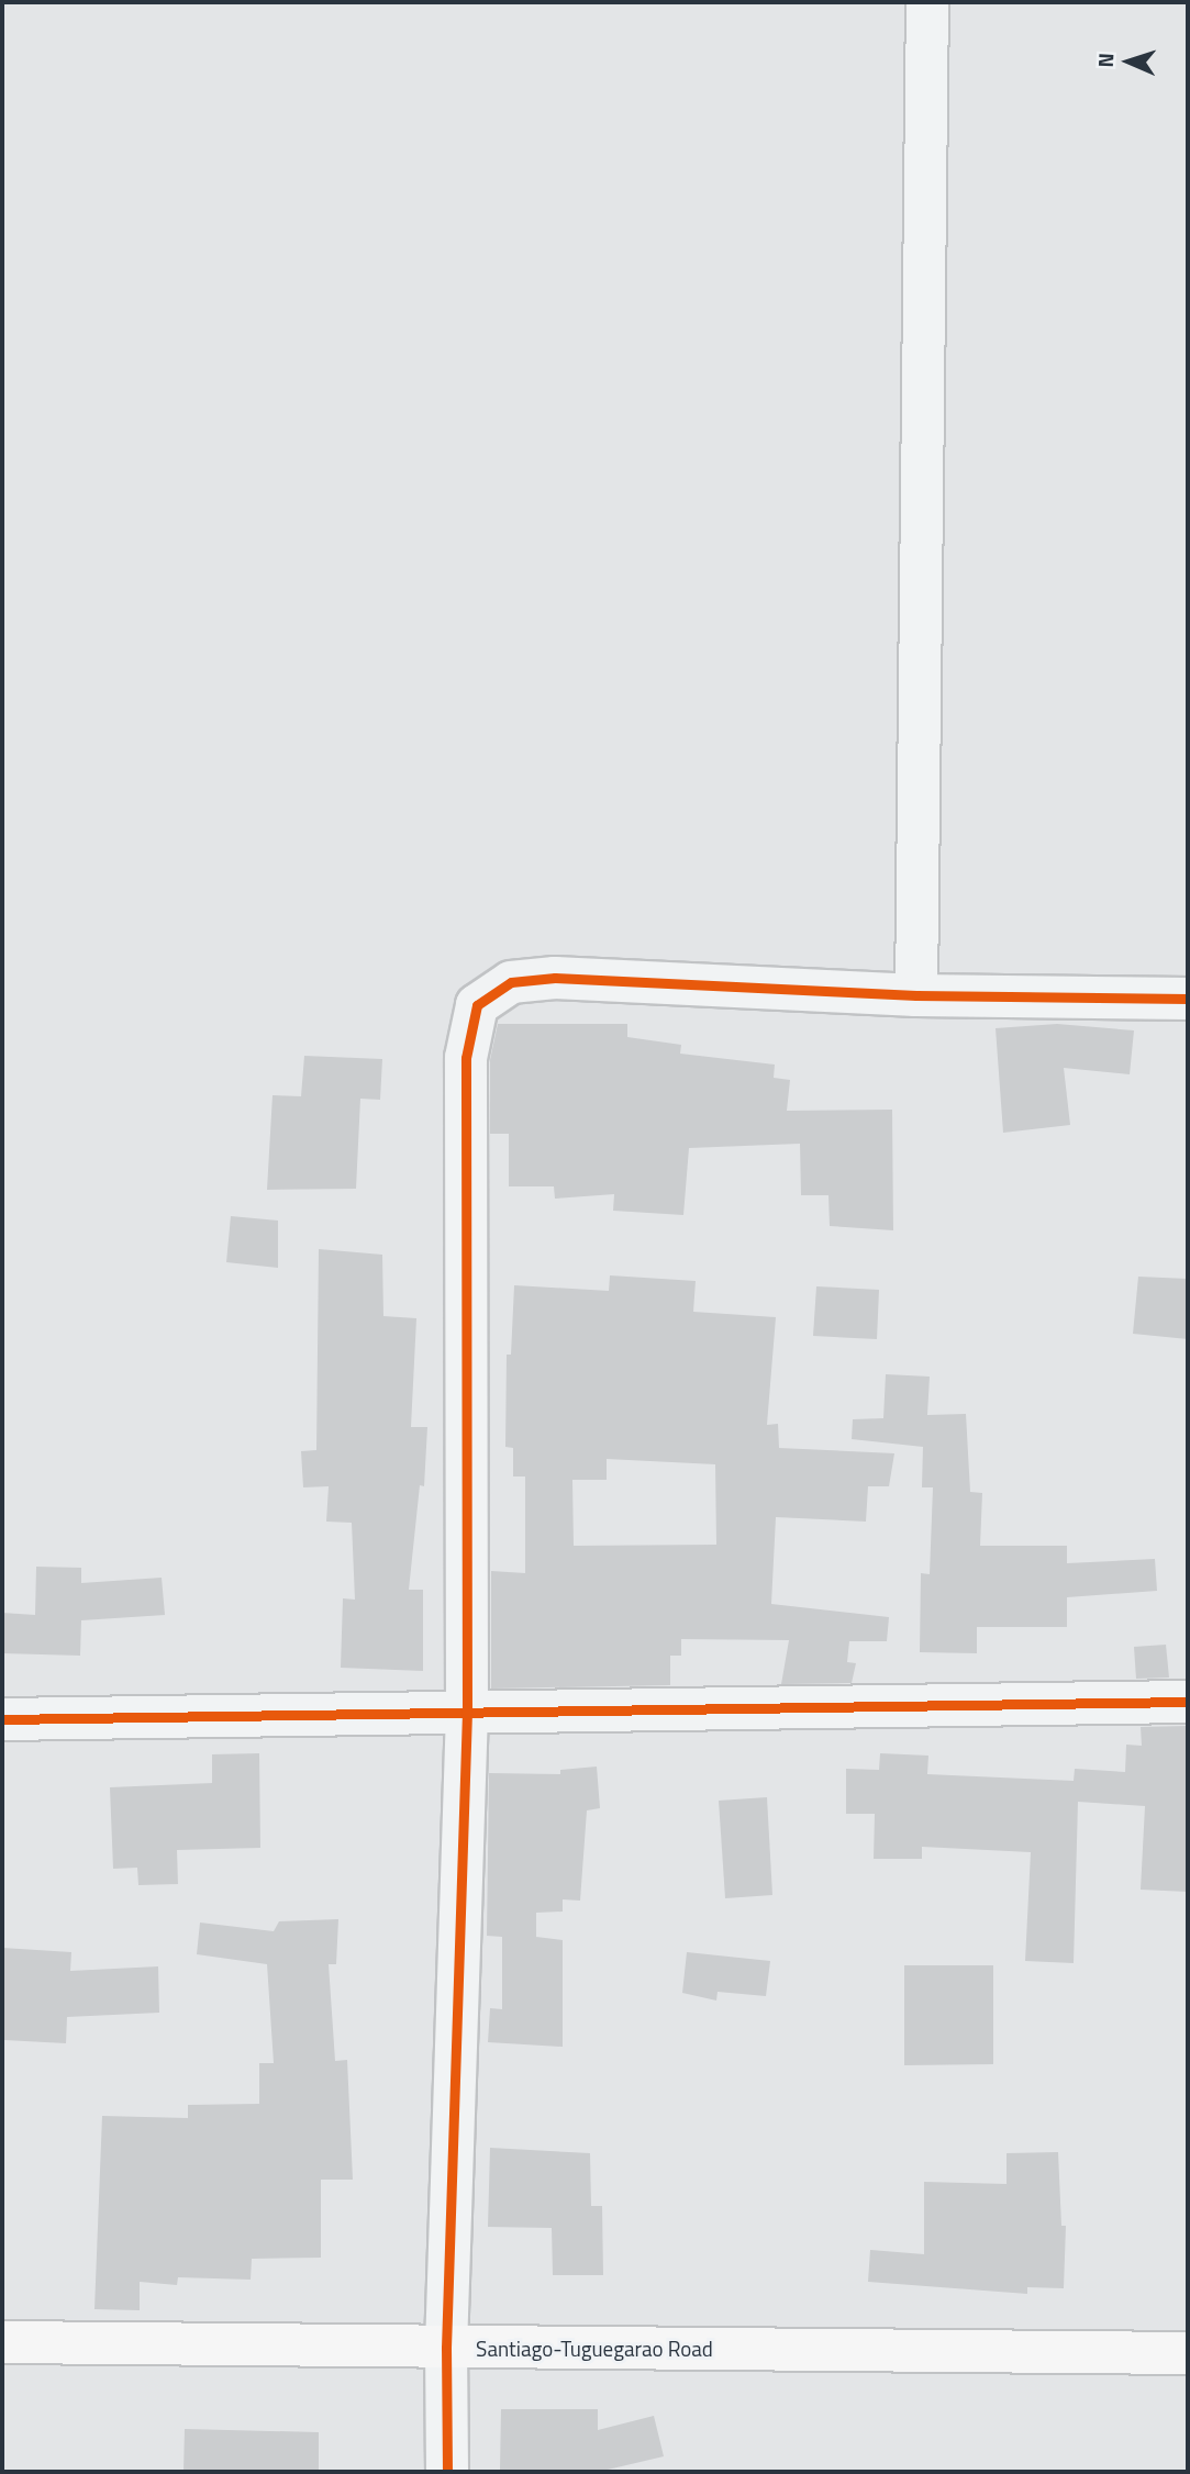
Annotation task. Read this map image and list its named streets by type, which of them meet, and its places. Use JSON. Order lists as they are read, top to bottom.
{
  "streets": {
    "highway": ["Santiago-Tuguegarao Road"]
  },
  "north": "left"
}
